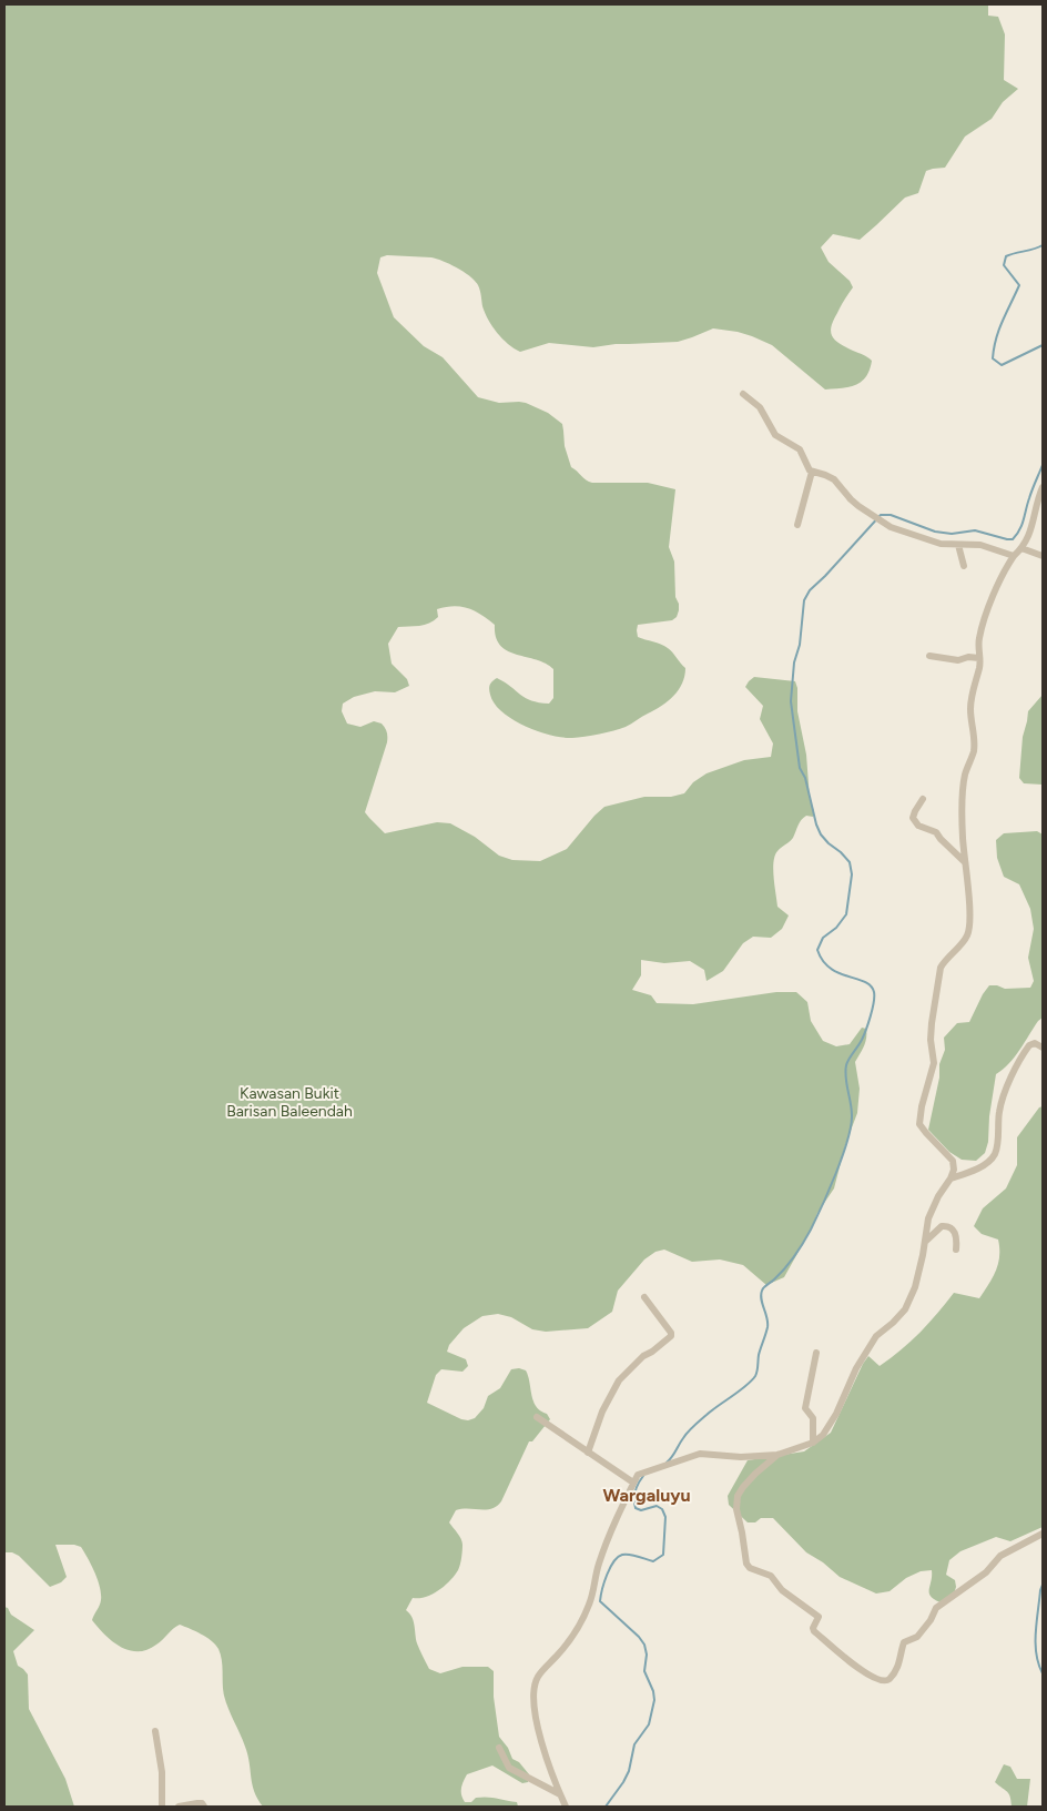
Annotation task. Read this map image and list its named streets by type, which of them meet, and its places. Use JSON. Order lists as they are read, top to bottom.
{
  "districts": ["Wargaluyu"],
  "parks": ["Kawasan Bukit Barisan Baleendah"]
}
